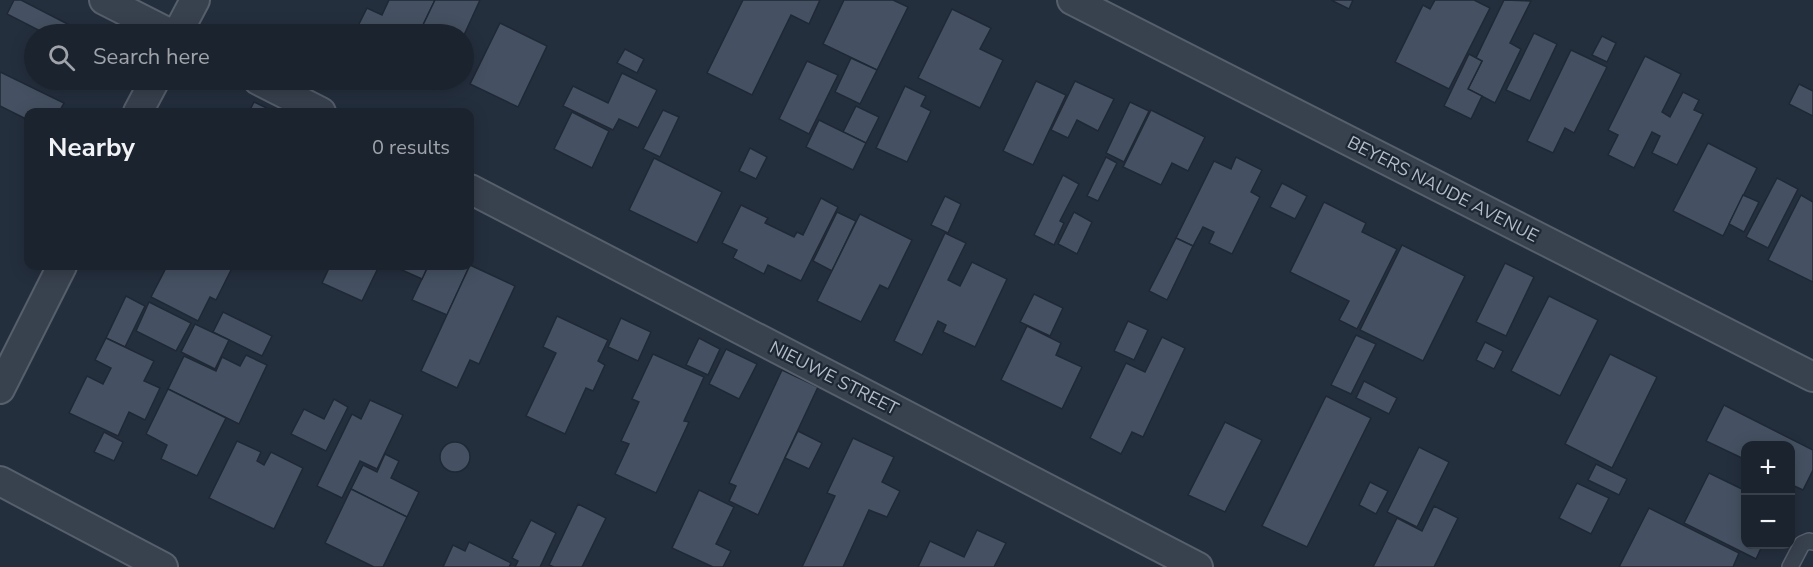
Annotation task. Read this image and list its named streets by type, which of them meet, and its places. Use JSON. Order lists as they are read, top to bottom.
{
  "streets": {
    "street": ["BEYERS NAUDE AVENUE", "NIEUWE STREET"]
  },
  "page": {
    "search": "Search here",
    "heading": ["Nearby", "0 results"],
    "map_buttons": ["+", "−"]
  }
}
